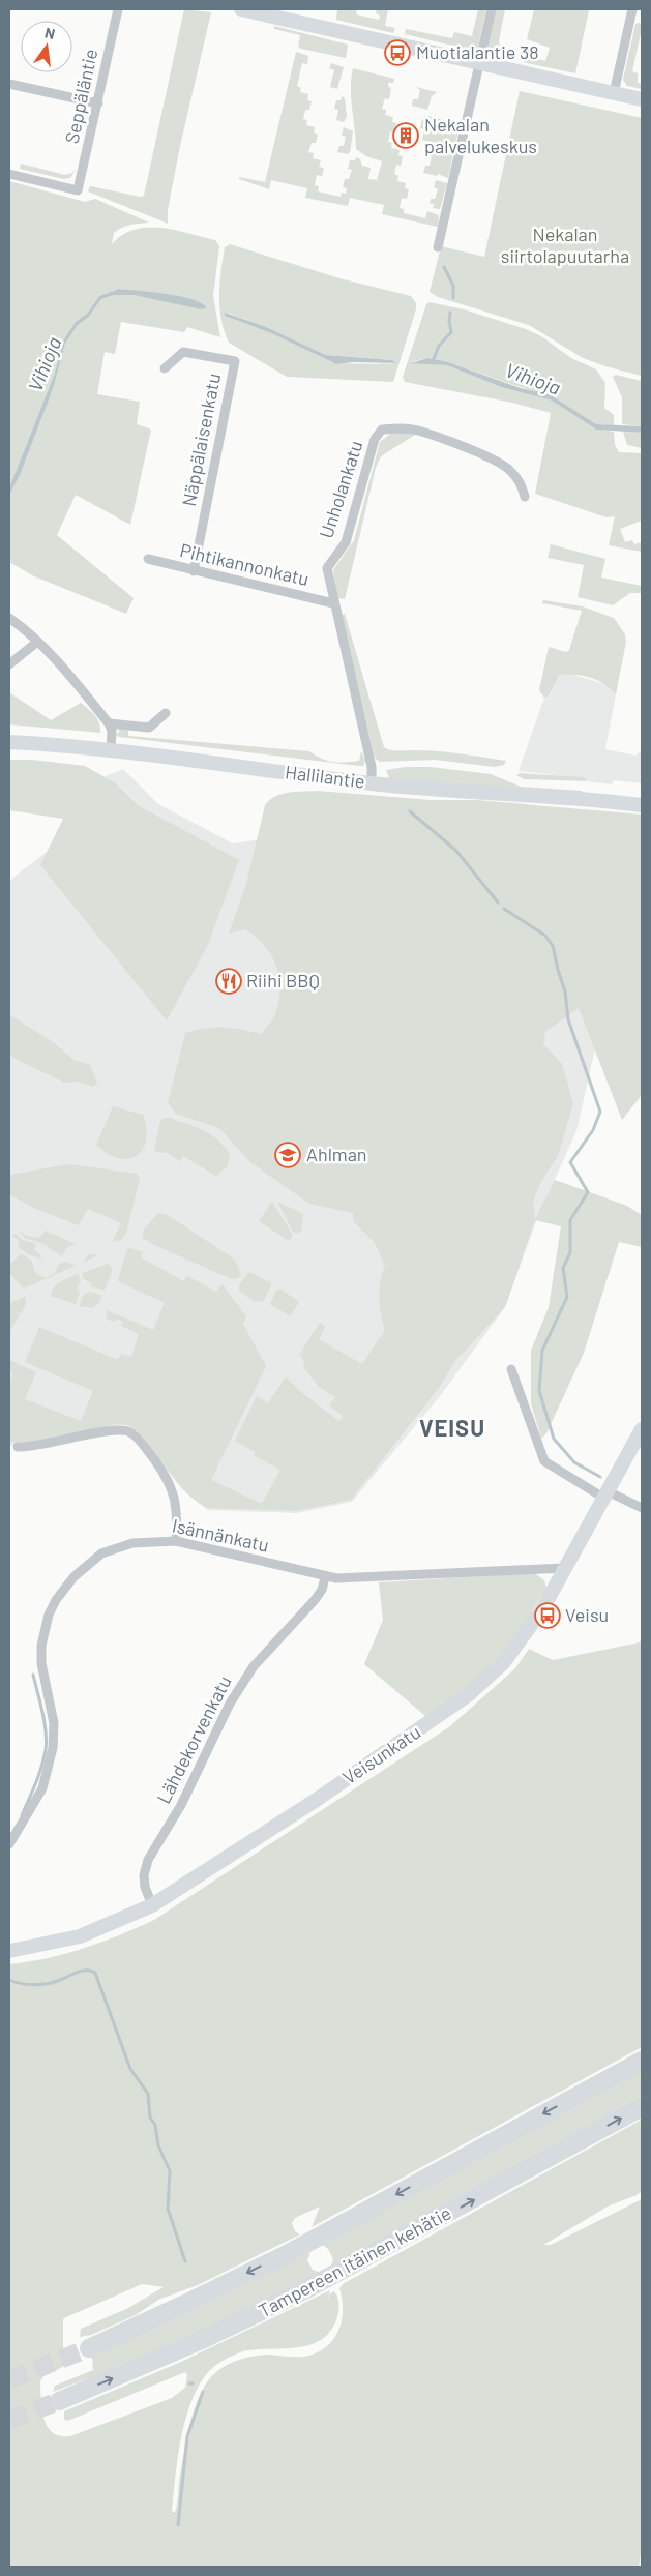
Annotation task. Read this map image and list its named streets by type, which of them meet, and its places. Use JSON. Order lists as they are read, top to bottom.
{
  "streets": {
    "highway": ["Tampereen itäinen kehätie"],
    "street": [
      "Seppäläntie",
      "Näppälaisenkatu",
      "Unholankatu",
      "Pihtikannonkatu",
      "Hallilantie",
      "Isännänkatu",
      "Lähdekorvenkatu",
      "Veisunkatu"
    ]
  },
  "crossings": [
    ["Näppälaisenkatu", "Pihtikannonkatu"],
    ["Unholankatu", "Pihtikannonkatu"],
    ["Unholankatu", "Hallilantie"],
    ["Isännänkatu", "Lähdekorvenkatu"],
    ["Isännänkatu", "Veisunkatu"],
    ["Lähdekorvenkatu", "Veisunkatu"]
  ],
  "districts": ["VEISU"],
  "water": ["Vihioja"],
  "parks": ["Nekalan siirtolapuutarha"],
  "places": {
    "bus stop": ["Muotialantie 38", "Veisu"],
    "building": ["Nekalan palvelukeskus"],
    "restaurant": ["Riihi BBQ"],
    "school or university": ["Ahlman"]
  },
  "north": "top"
}
